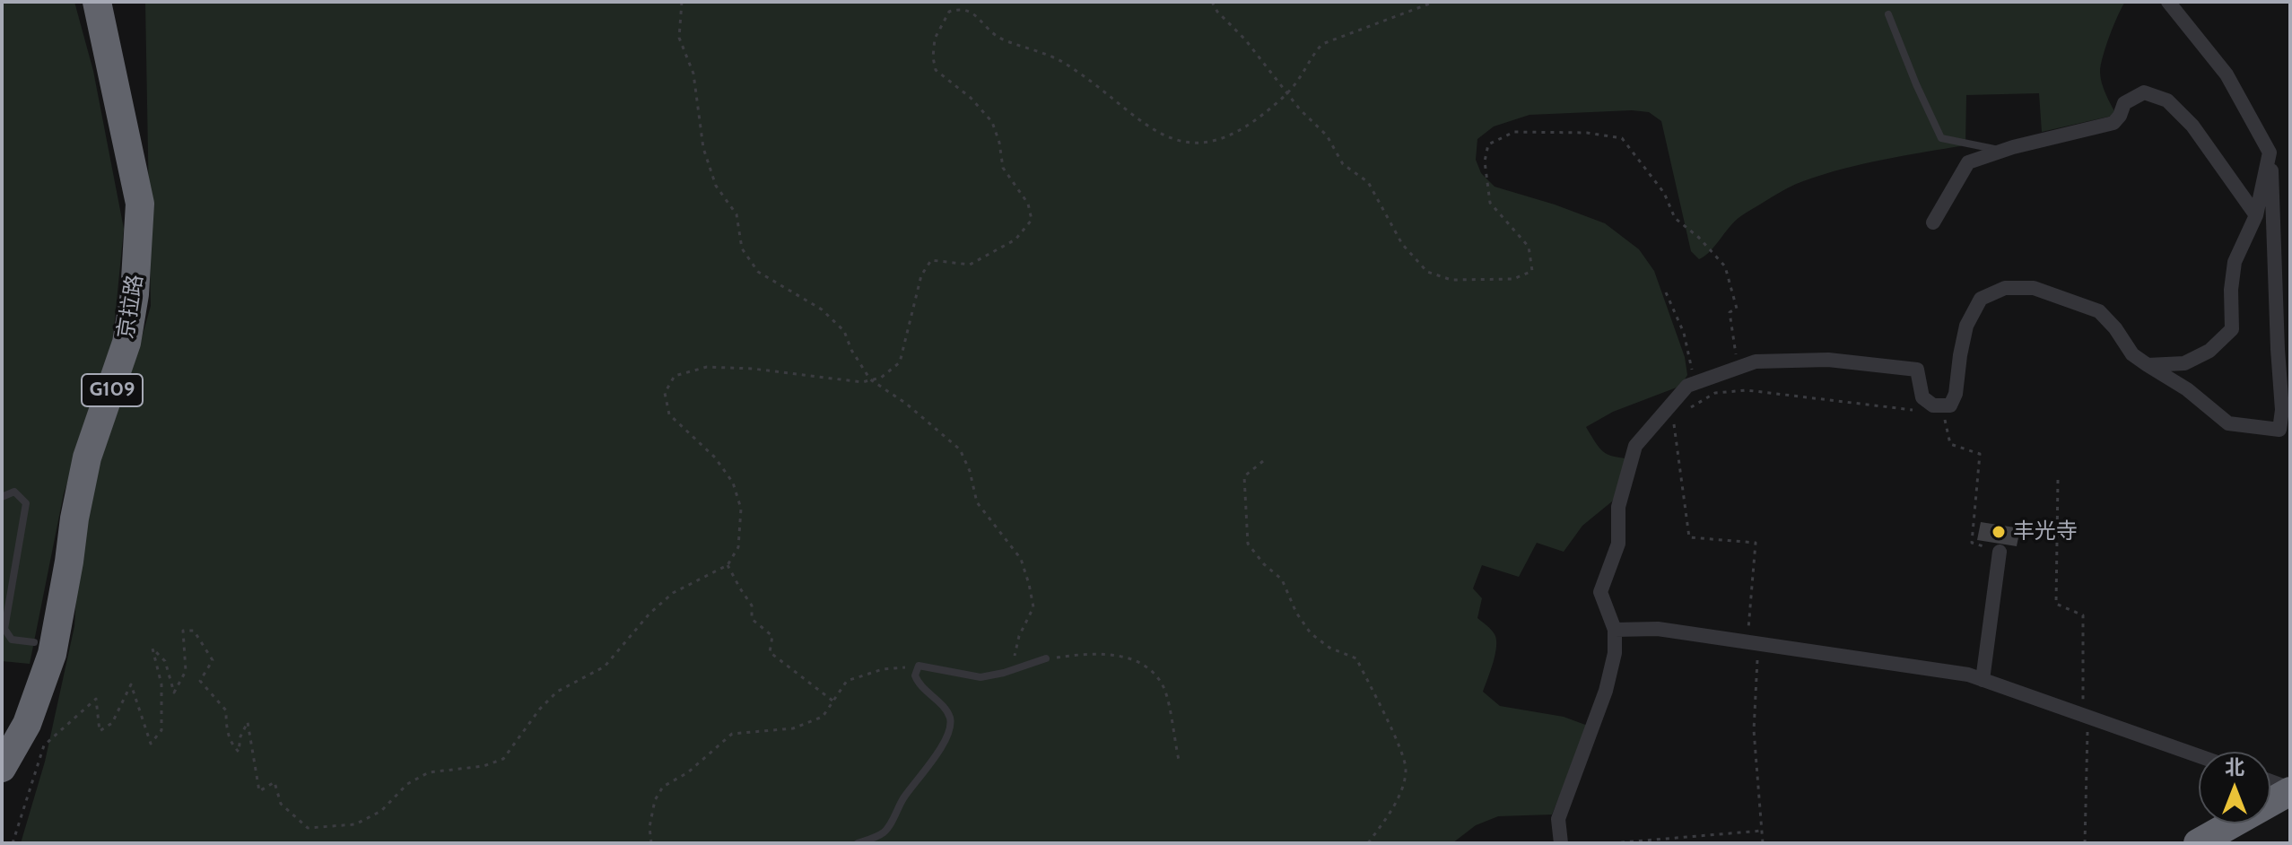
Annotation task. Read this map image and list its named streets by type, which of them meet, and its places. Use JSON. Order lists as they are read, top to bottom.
{
  "streets": {
    "highway": ["京拉路", "G109"]
  },
  "places": ["丰光寺"],
  "north": "top"
}
